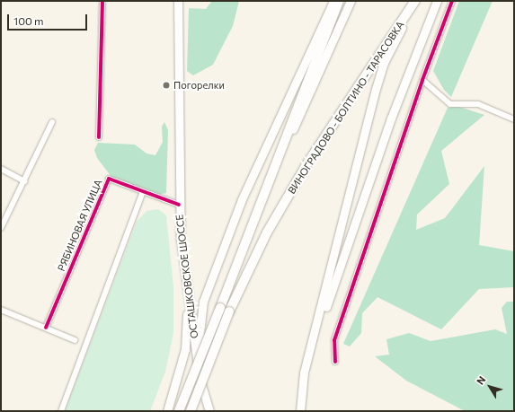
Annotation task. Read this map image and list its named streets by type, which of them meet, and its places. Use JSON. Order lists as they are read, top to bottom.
{
  "streets": {
    "main road": ["ВИНОГРАДОВО - БОЛТИНО - ТАРАСОВКА", "ОСТАШКОВСКОЕ ШОССЕ"],
    "street": ["РЯБИНОВАЯ УЛИЦА"]
  },
  "crossings": [
    ["РЯБИНОВАЯ УЛИЦА", "ОСТАШКОВСКОЕ ШОССЕ"]
  ],
  "places": ["Погорелки"],
  "scale_bar": "100 m",
  "north": "top left"
}
